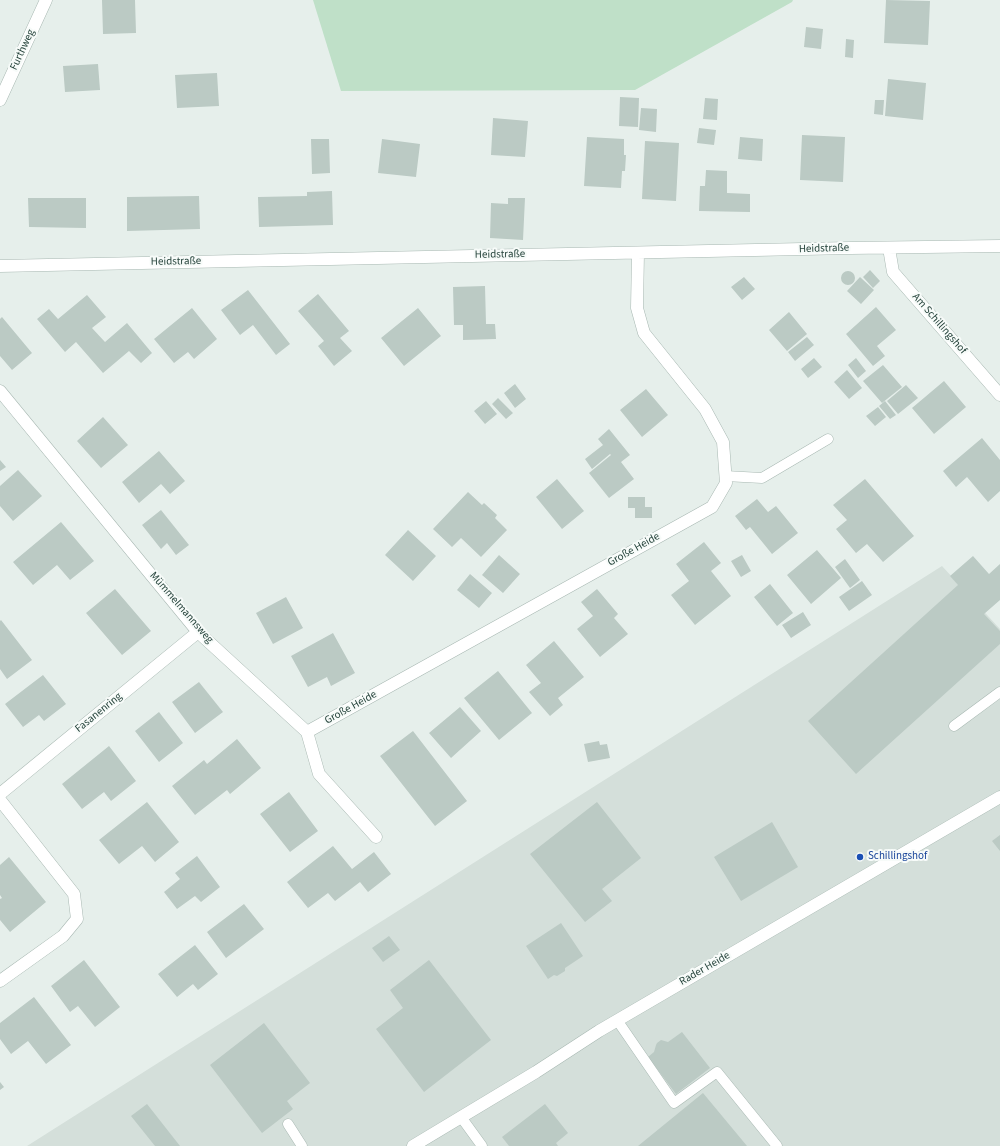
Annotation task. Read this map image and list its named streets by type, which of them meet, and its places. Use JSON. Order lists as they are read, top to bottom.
{
  "streets": {
    "street": [
      "Furthweg",
      "Heidstraße",
      "Am Schillingshof",
      "Große Heide",
      "Mümmelmannsweg",
      "Fasanenring",
      "Rader Heide"
    ]
  },
  "crossings": [
    ["Heidstraße", "Am Schillingshof"],
    ["Heidstraße", "Große Heide"],
    ["Große Heide", "Mümmelmannsweg"],
    ["Mümmelmannsweg", "Fasanenring"]
  ],
  "places": ["Schillingshof"]
}
